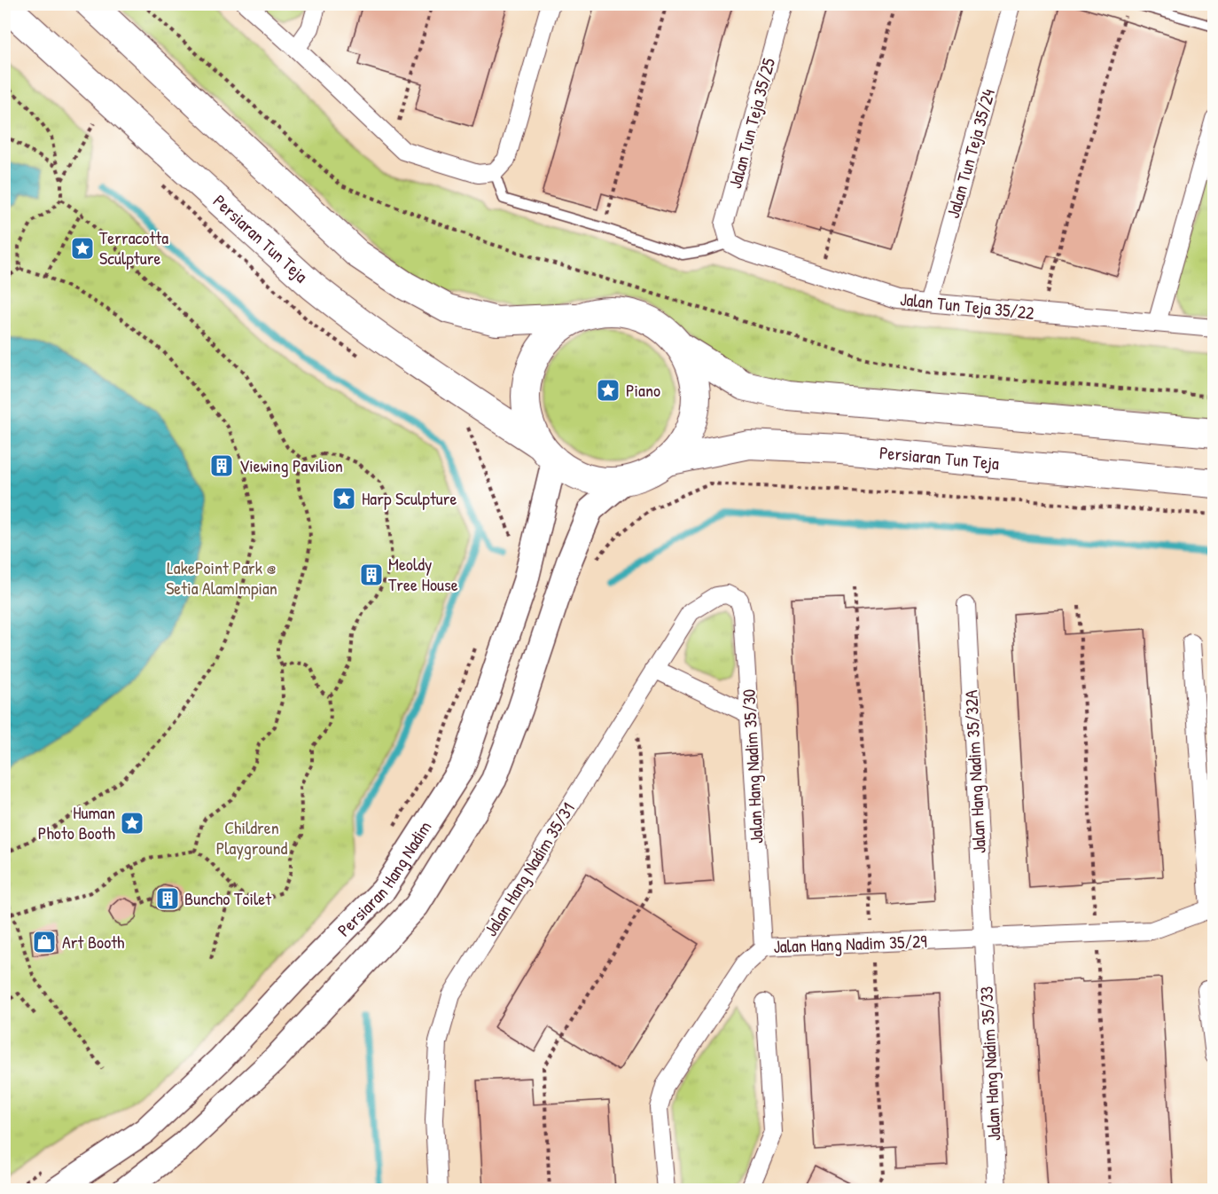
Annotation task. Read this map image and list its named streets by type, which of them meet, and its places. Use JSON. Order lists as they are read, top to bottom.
{
  "streets": {
    "main road": ["Persiaran Tun Teja"],
    "street": [
      "Jalan Tun Teja 35/25",
      "Jalan Tun Teja 35/24",
      "Jalan Tun Teja 35/22",
      "Jalan Hang Nadim 35/30",
      "Jalan Hang Nadim 35/32A",
      "Jalan Hang Nadim 35/31",
      "Persiaran Hang Nadim",
      "Jalan Hang Nadim 35/29",
      "Jalan Hang Nadim 35/33"
    ]
  },
  "crossings": [
    ["Jalan Tun Teja 35/25", "Jalan Tun Teja 35/22"],
    ["Jalan Tun Teja 35/24", "Jalan Tun Teja 35/22"],
    ["Persiaran Tun Teja", "Persiaran Hang Nadim"],
    ["Jalan Hang Nadim 35/30", "Jalan Hang Nadim 35/31"],
    ["Jalan Hang Nadim 35/30", "Jalan Hang Nadim 35/29"],
    ["Jalan Hang Nadim 35/32A", "Jalan Hang Nadim 35/29"],
    ["Jalan Hang Nadim 35/32A", "Jalan Hang Nadim 35/33"],
    ["Jalan Hang Nadim 35/29", "Jalan Hang Nadim 35/33"]
  ],
  "parks": ["LakePoint Park @ Setia AlamImpian", "Children Playground"],
  "places": {
    "place": [
      "Terracotta Sculpture",
      "Piano",
      "Harp Sculpture",
      "Human Photo Booth"
    ],
    "building": ["Viewing Pavilion", "Meoldy Tree House", "Buncho Toilet"],
    "shop": ["Art Booth"]
  }
}
